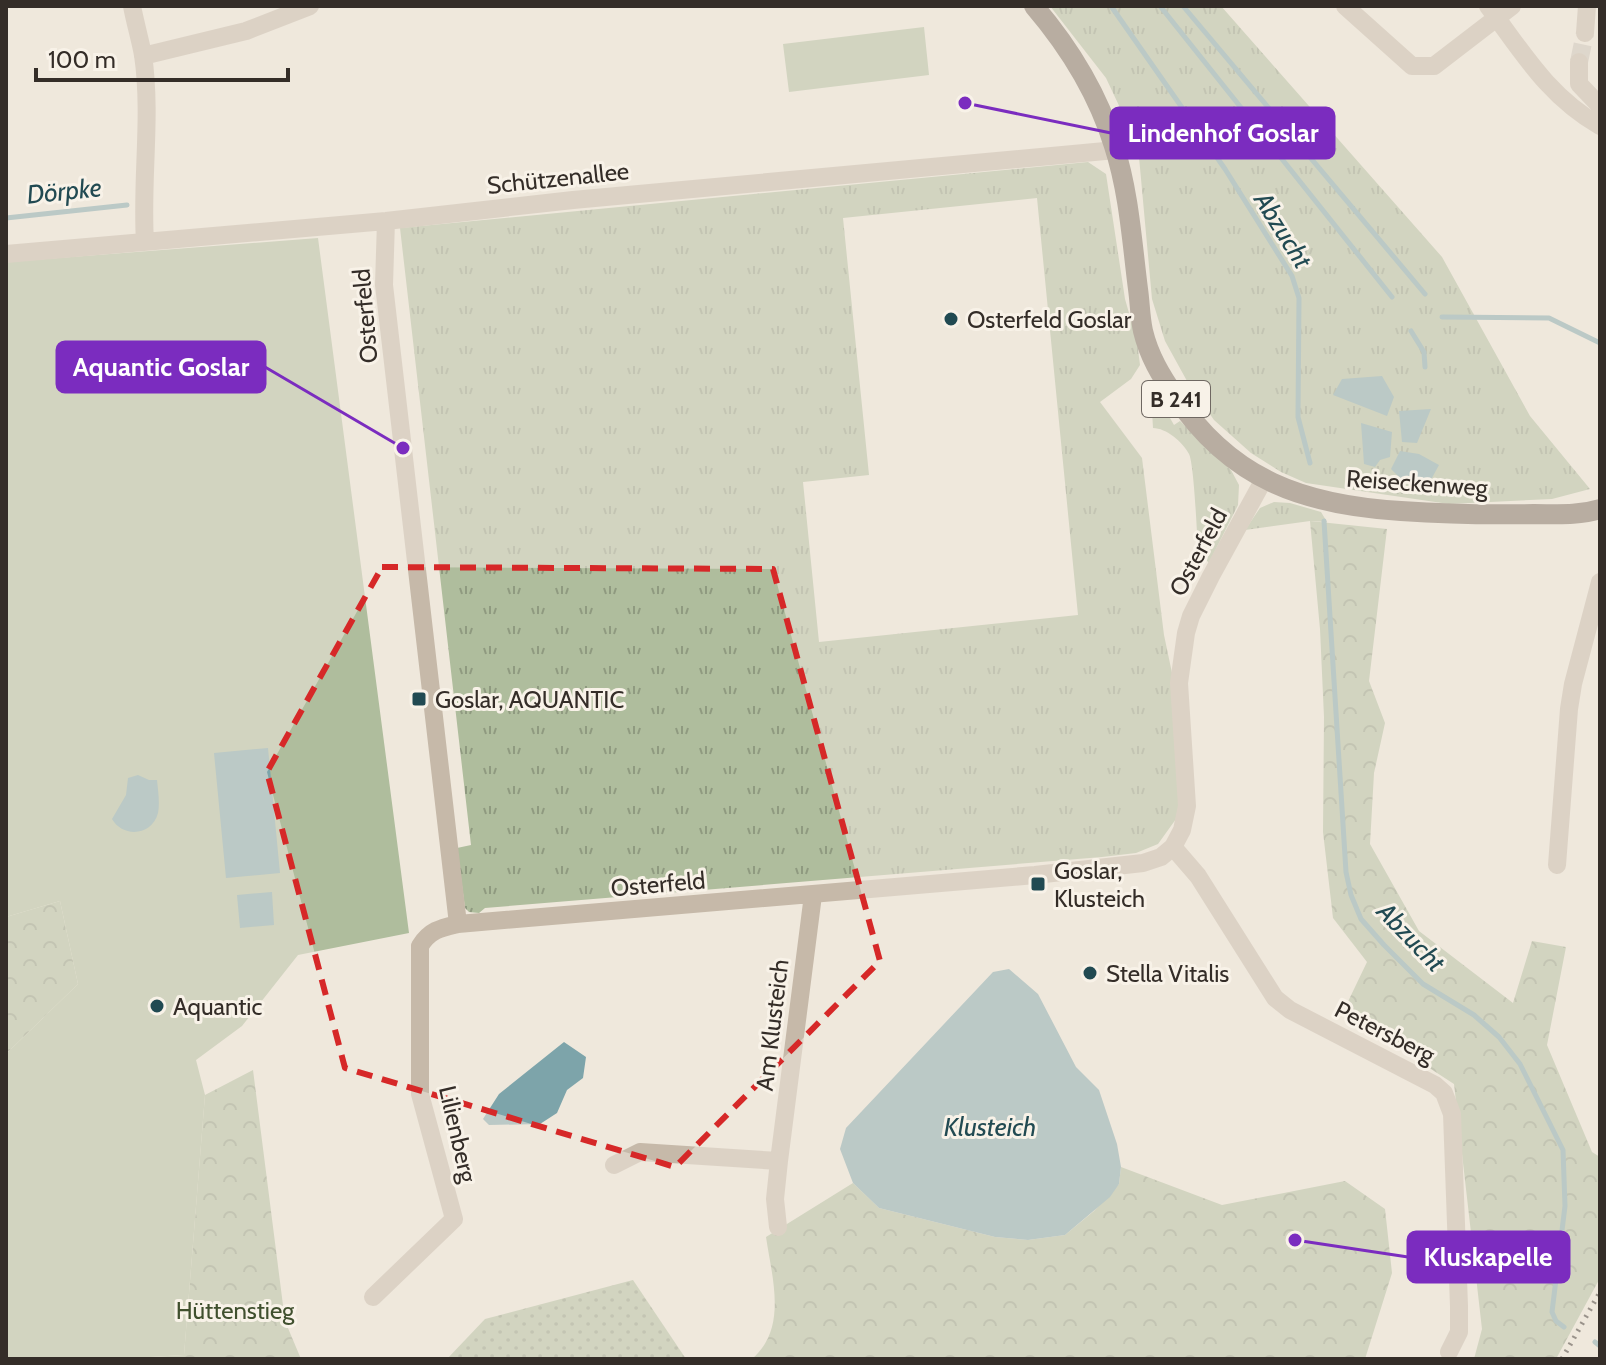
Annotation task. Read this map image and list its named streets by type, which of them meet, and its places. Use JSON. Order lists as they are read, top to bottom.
{
  "streets": {
    "main road": ["B 241", "Reiseckenweg"],
    "street": [
      "Schützenallee",
      "Osterfeld",
      "Am Klusteich",
      "Petersberg",
      "Lilienberg"
    ]
  },
  "crossings": [
    ["Schützenallee", "Osterfeld"],
    ["Schützenallee", "Reiseckenweg"],
    ["Osterfeld", "Reiseckenweg"],
    ["Osterfeld", "Am Klusteich"],
    ["Osterfeld", "Petersberg"],
    ["Osterfeld", "Lilienberg"]
  ],
  "water": ["Dörpke", "Abzucht", "Klusteich"],
  "parks": ["Hüttenstieg"],
  "places": {
    "other": [
      "Lindenhof Goslar",
      "Osterfeld Goslar",
      "Aquantic Goslar",
      "Stella Vitalis",
      "Aquantic",
      "Kluskapelle"
    ],
    "transit": ["Goslar, AQUANTIC", "Goslar, Klusteich"]
  },
  "scale_bar": "100 m"
}
